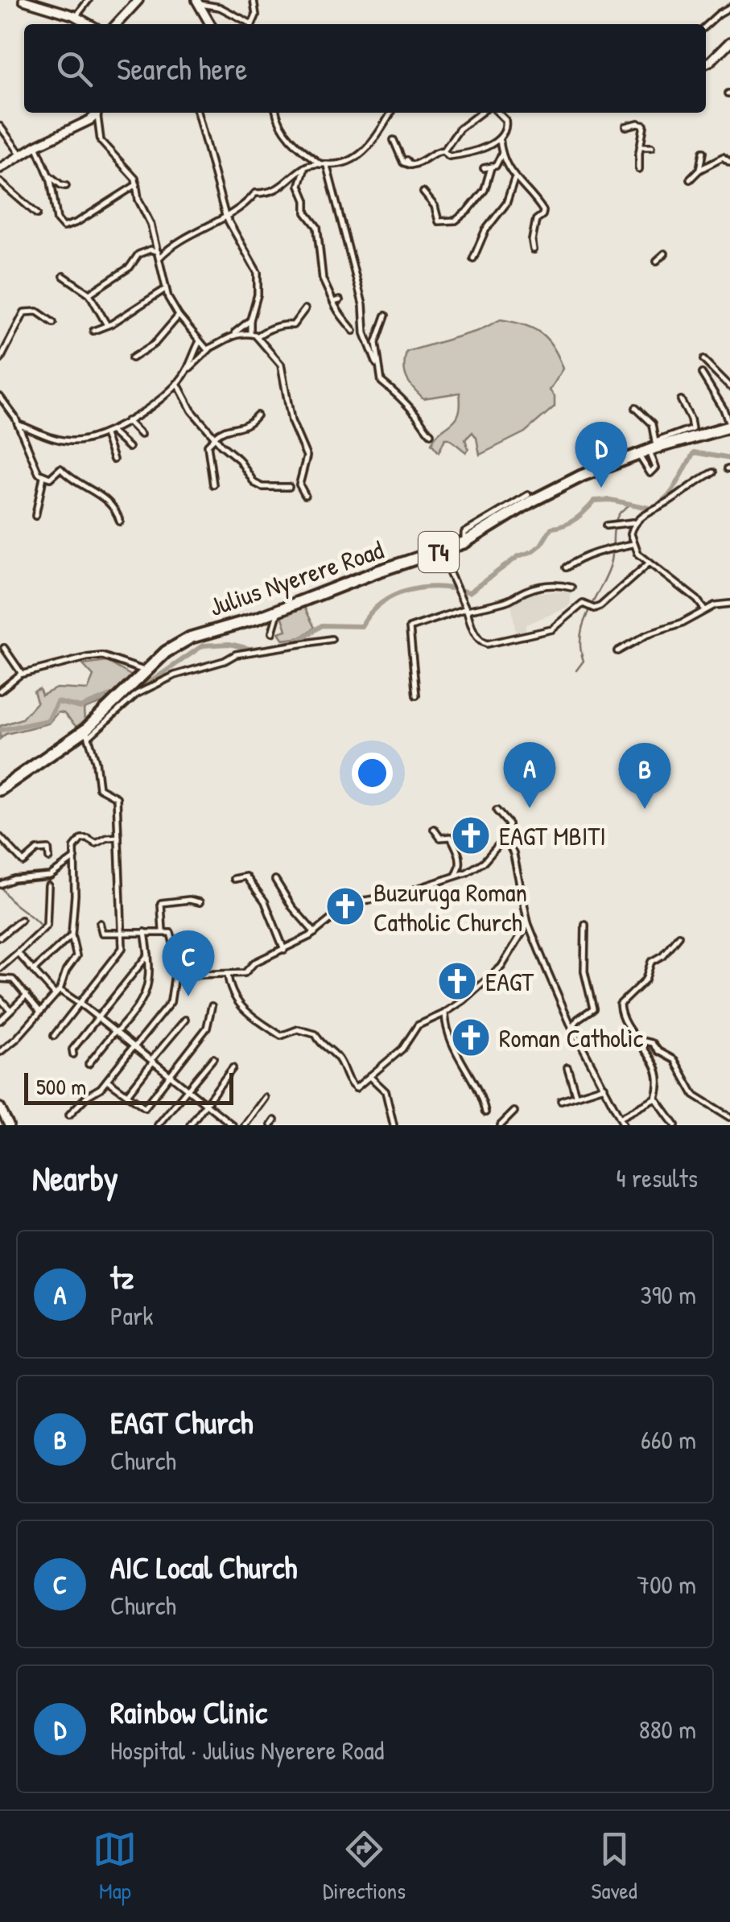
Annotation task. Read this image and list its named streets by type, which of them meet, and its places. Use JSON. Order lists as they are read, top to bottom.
{
  "streets": {
    "highway": ["T4", "Julius Nyerere Road"]
  },
  "places": {
    "church": [
      "EAGT MBITI",
      "Buzuruga Roman Catholic Church",
      "EAGT",
      "Roman Catholic"
    ]
  },
  "scale_bar": "500 m",
  "page": {
    "search": "Search here",
    "pins": [
      "D",
      "A",
      "B",
      "C"
    ],
    "scale": "500 m",
    "heading": ["Nearby", "4 results"],
    "list": [
      {
        "mark": "A",
        "name": "tz",
        "note": "Park",
        "value": "390 m"
      },
      {
        "mark": "B",
        "name": "EAGT Church",
        "note": "Church",
        "value": "660 m"
      },
      {
        "mark": "C",
        "name": "AIC Local Church",
        "note": "Church",
        "value": "700 m"
      },
      {
        "mark": "D",
        "name": "Rainbow Clinic",
        "note": "Hospital · Julius Nyerere Road",
        "value": "880 m"
      }
    ],
    "nav": ["Map", "Directions", "Saved"]
  }
}
